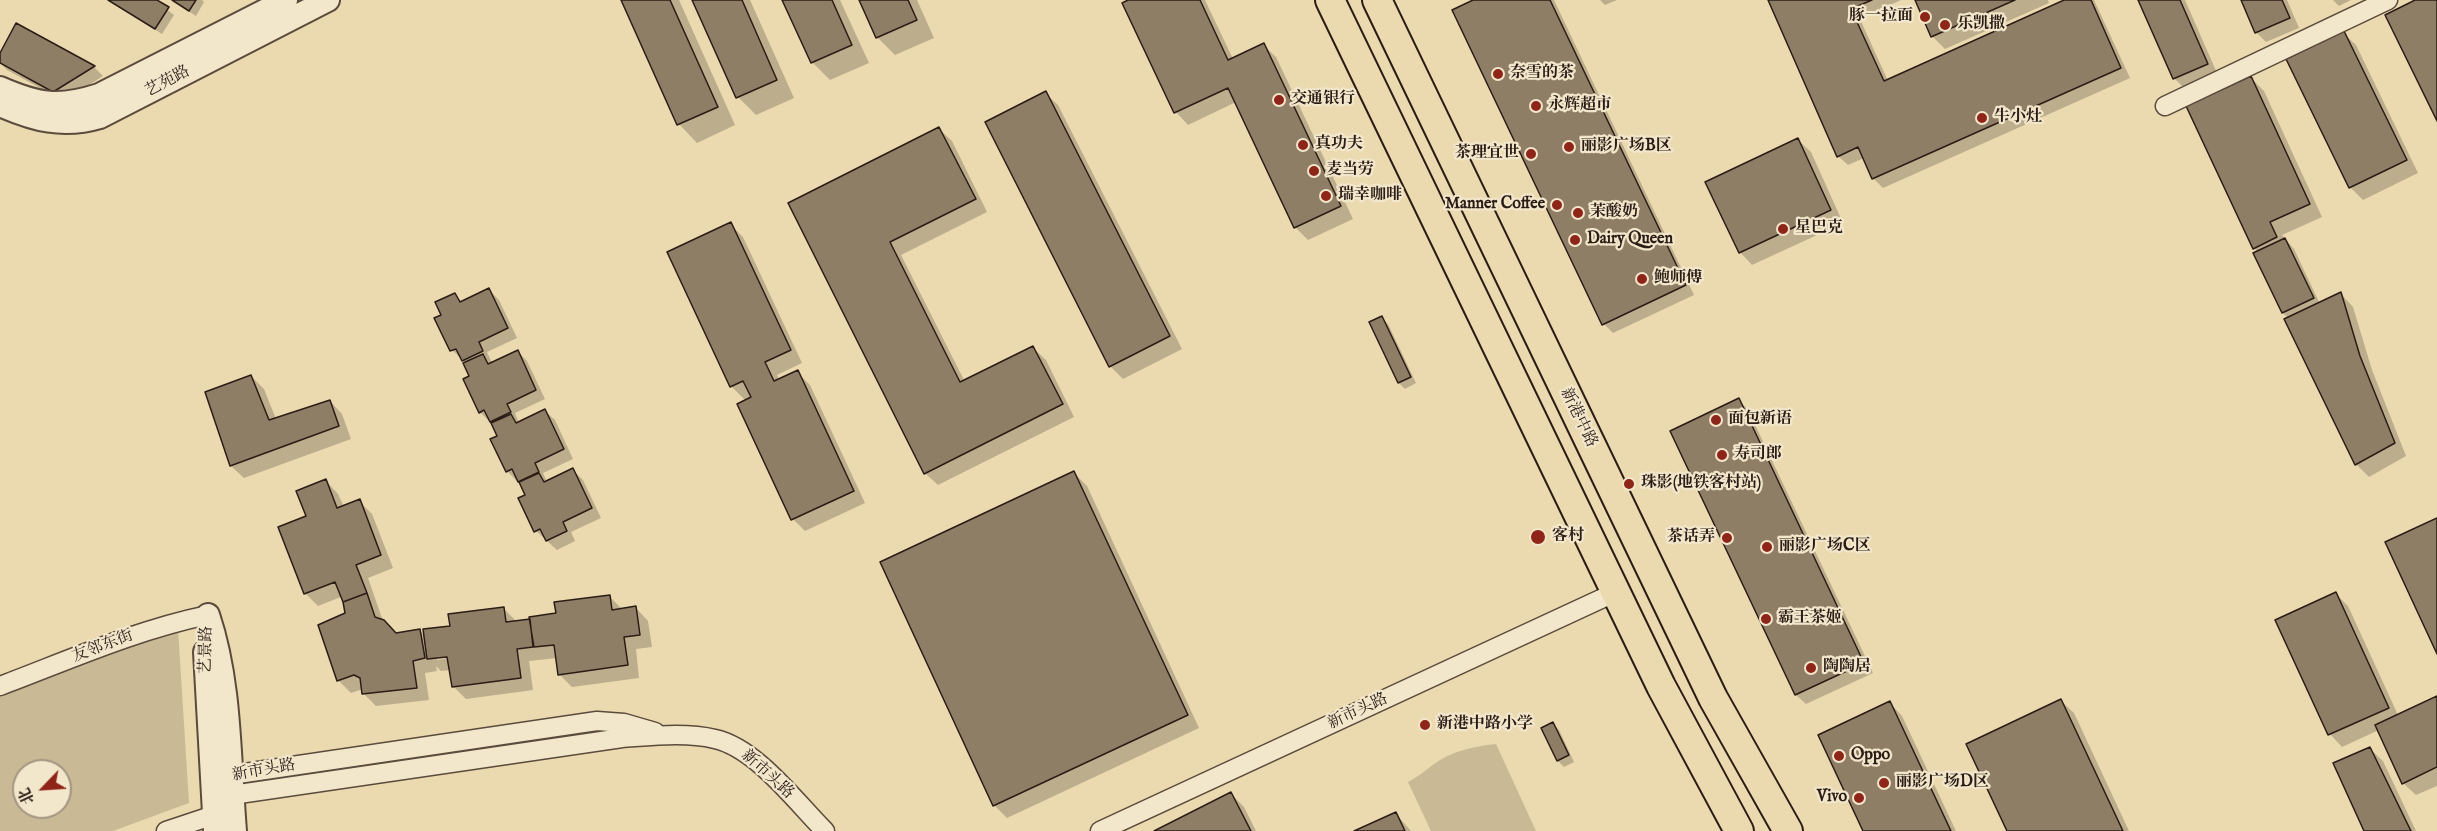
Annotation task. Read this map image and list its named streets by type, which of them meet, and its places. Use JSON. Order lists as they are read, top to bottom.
{
  "streets": {
    "main road": ["新港中路"],
    "street": [
      "艺苑路",
      "友邻东街",
      "艺景路",
      "新市头路"
    ]
  },
  "crossings": [
    ["友邻东街", "艺景路"],
    ["艺景路", "新市头路"]
  ],
  "places": [
    "豚一拉面",
    "乐凯撒",
    "奈雪的茶",
    "交通银行",
    "永辉超市",
    "牛小灶",
    "真功夫",
    "丽影广场B区",
    "茶理宜世",
    "麦当劳",
    "瑞幸咖啡",
    "Manner Coffee",
    "茉酸奶",
    "星巴克",
    "Dairy Queen",
    "鲍师傅",
    "面包新语",
    "寿司郎",
    "珠影(地铁客村站)",
    "客村",
    "茶话弄",
    "丽影广场C区",
    "霸王茶姬",
    "陶陶居",
    "新港中路小学",
    "Oppo",
    "丽影广场D区",
    "Vivo"
  ],
  "north": "bottom left"
}
